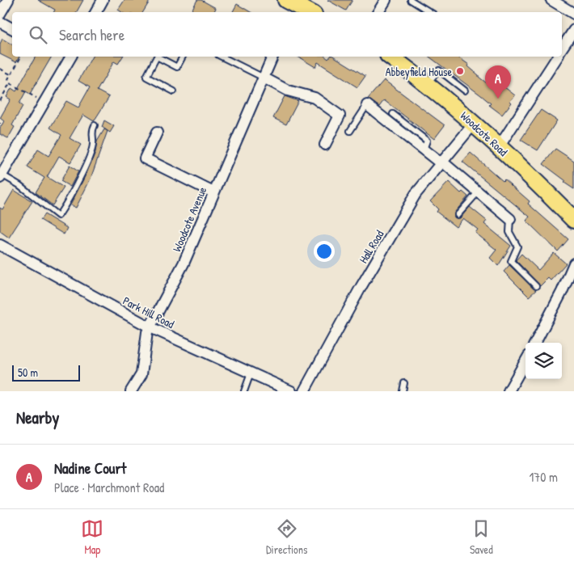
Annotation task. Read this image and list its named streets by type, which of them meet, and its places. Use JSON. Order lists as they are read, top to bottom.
{
  "streets": {
    "main road": ["Woodcote Road"],
    "street": ["Woodcote Avenue", "Hall Road", "Park Hill Road"]
  },
  "crossings": [
    ["Woodcote Road", "Hall Road"],
    ["Woodcote Avenue", "Park Hill Road"]
  ],
  "places": ["Abbeyfield House"],
  "scale_bar": "50 m",
  "page": {
    "search": "Search here",
    "pins": "A",
    "scale": "50 m",
    "heading": "Nearby",
    "list": [
      {
        "mark": "A",
        "name": "Nadine Court",
        "note": "Place · Marchmont Road",
        "value": "170 m"
      }
    ],
    "nav": ["Map", "Directions", "Saved"]
  }
}
